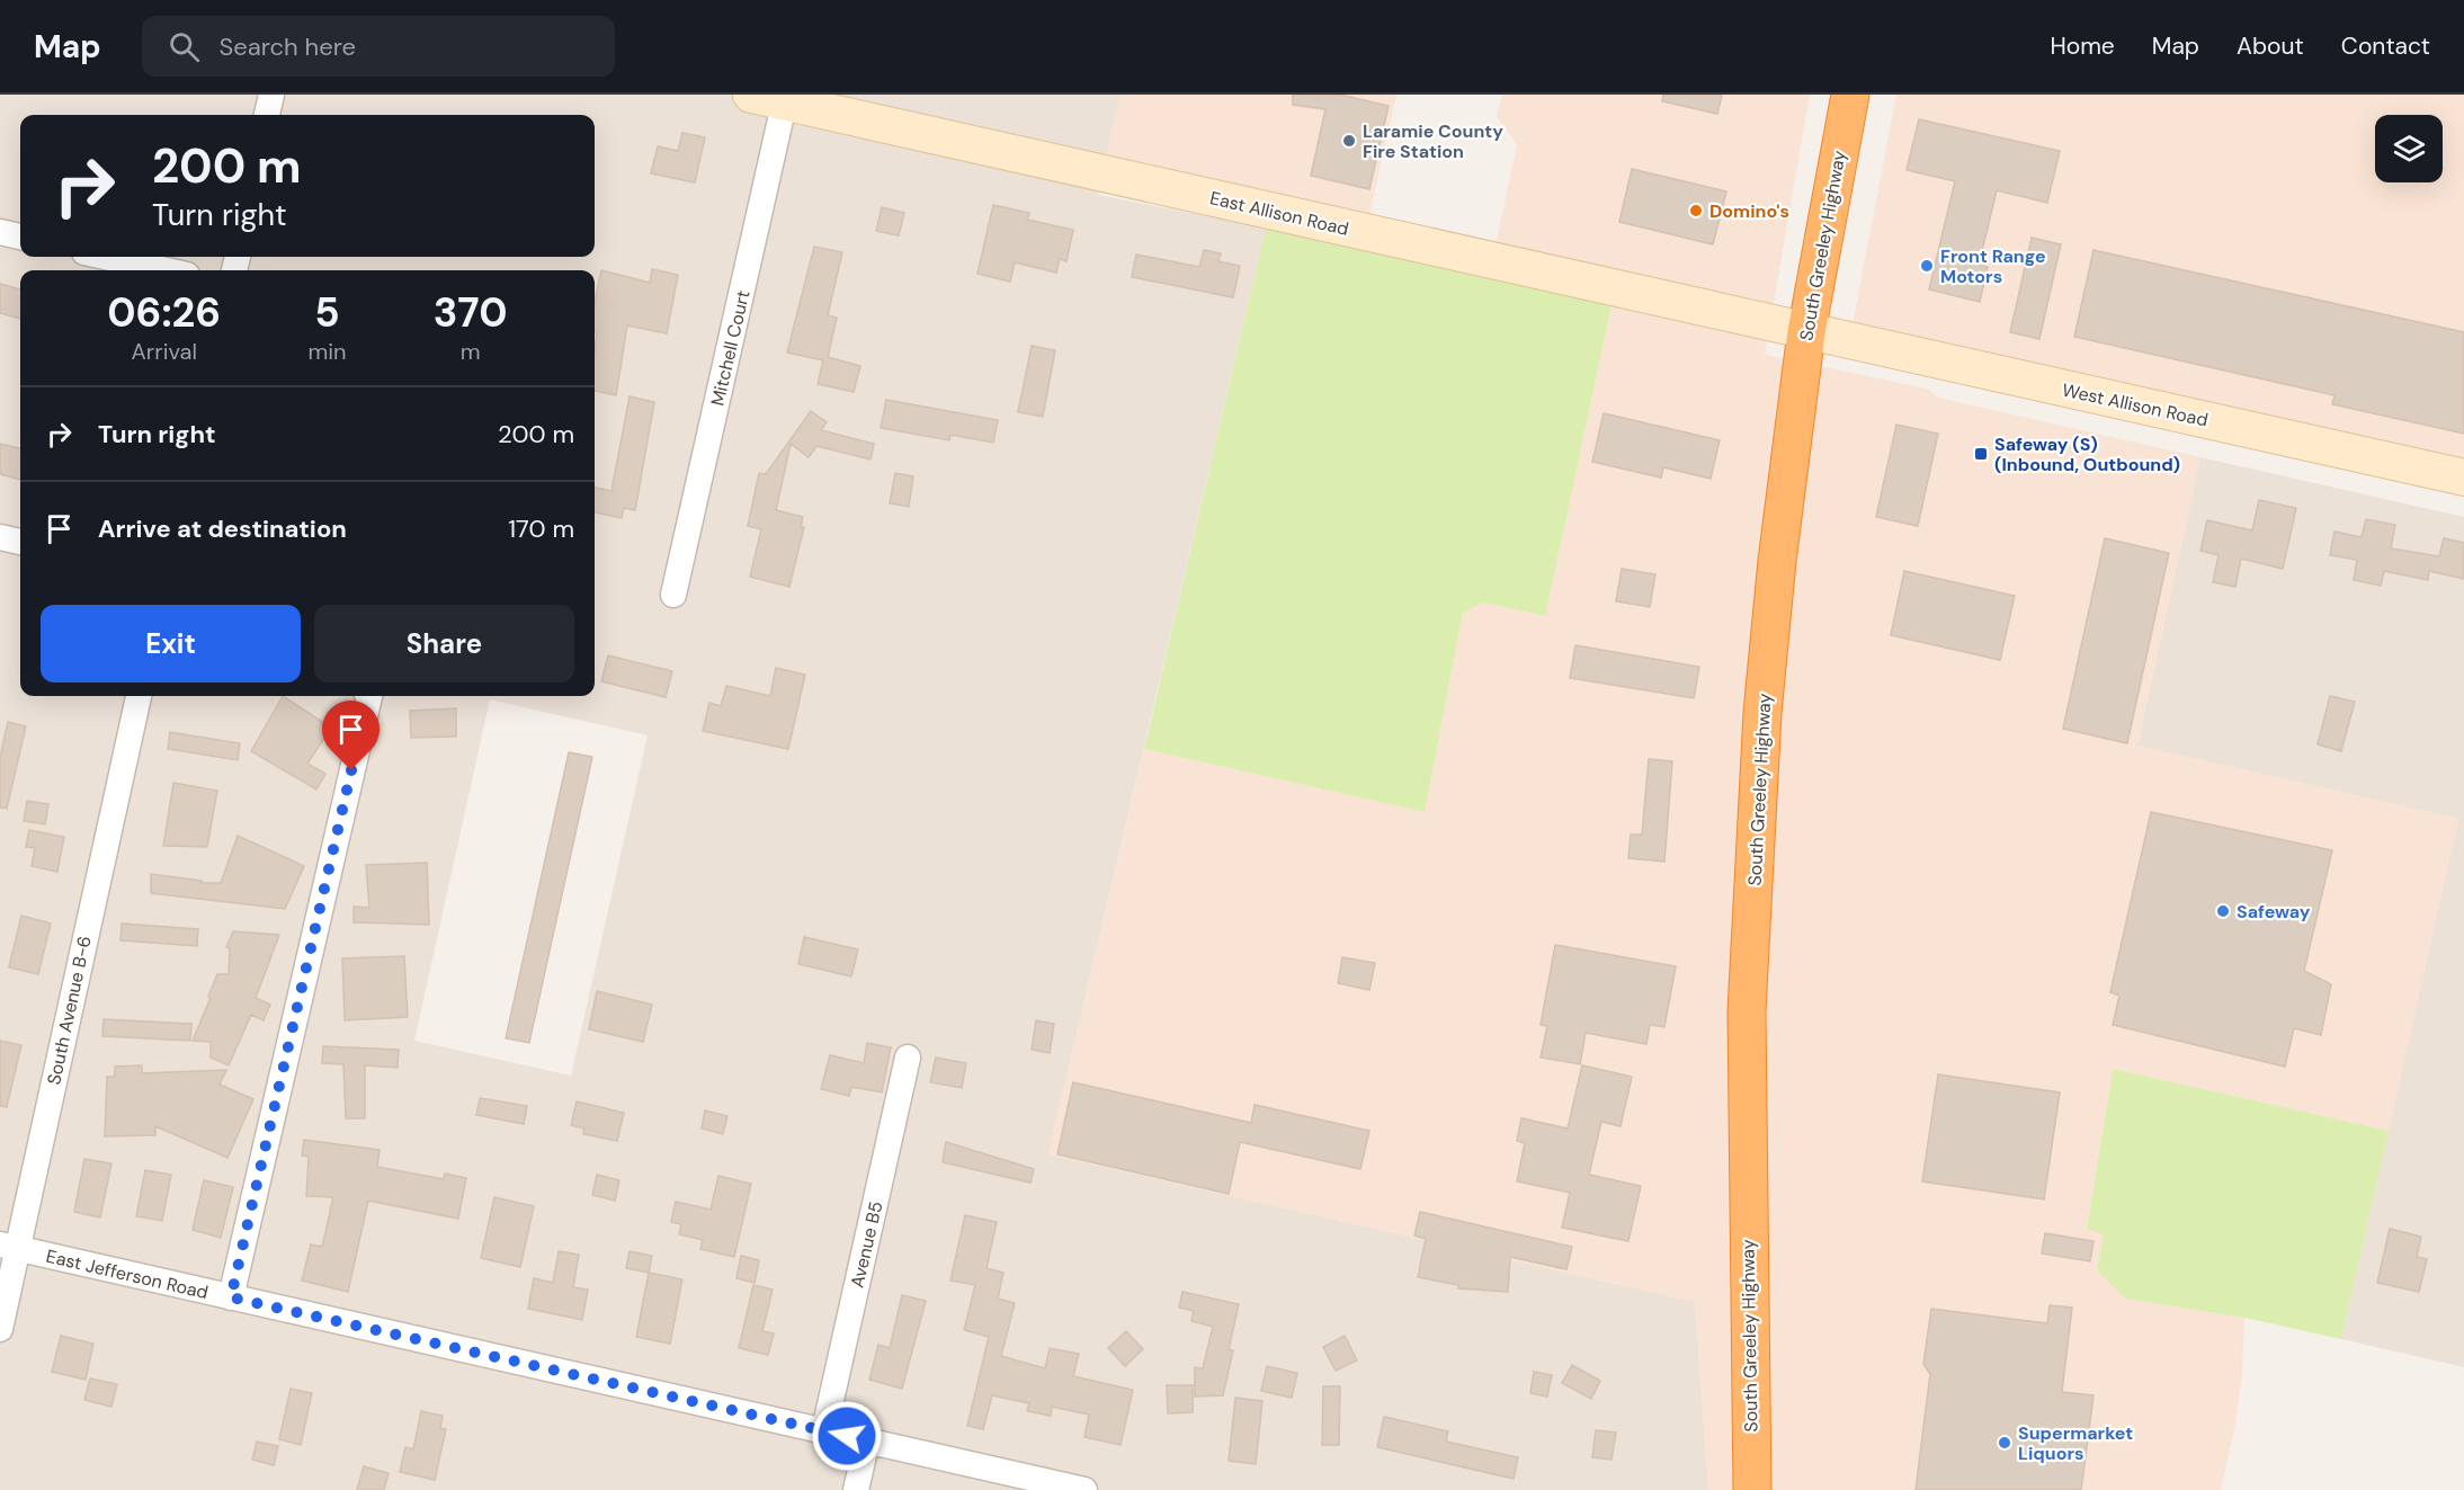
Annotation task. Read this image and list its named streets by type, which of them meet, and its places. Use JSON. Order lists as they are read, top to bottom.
{
  "streets": {
    "highway": ["South Greeley Highway"],
    "street": [
      "East Allison Road",
      "Mitchell Court",
      "West Allison Road",
      "South Avenue B-6",
      "Avenue B5",
      "East Jefferson Road"
    ]
  },
  "crossings": [
    ["East Allison Road", "South Greeley Highway"],
    ["East Allison Road", "Mitchell Court"],
    ["East Allison Road", "West Allison Road"],
    ["South Greeley Highway", "West Allison Road"],
    ["South Avenue B-6", "East Jefferson Road"],
    ["Avenue B5", "East Jefferson Road"]
  ],
  "places": {
    "other": [
      "Laramie County Fire Station",
      "Domino's",
      "Front Range Motors",
      "Safeway",
      "Supermarket Liquors"
    ],
    "transit": ["Safeway (S) (Inbound, Outbound)"]
  },
  "page": {
    "header": "Map",
    "search": "Search here",
    "nav": [
      "Home",
      "Map",
      "About",
      "Contact"
    ],
    "turn": ["200 m", "Turn right"],
    "eta": [
      "06:26",
      "Arrival",
      "5",
      "min",
      "370",
      "m"
    ],
    "list": [
      {
        "name": "Turn right",
        "value": "200 m"
      },
      {
        "name": "Arrive at destination",
        "value": "170 m"
      }
    ],
    "buttons": ["Exit", "Share"]
  }
}
